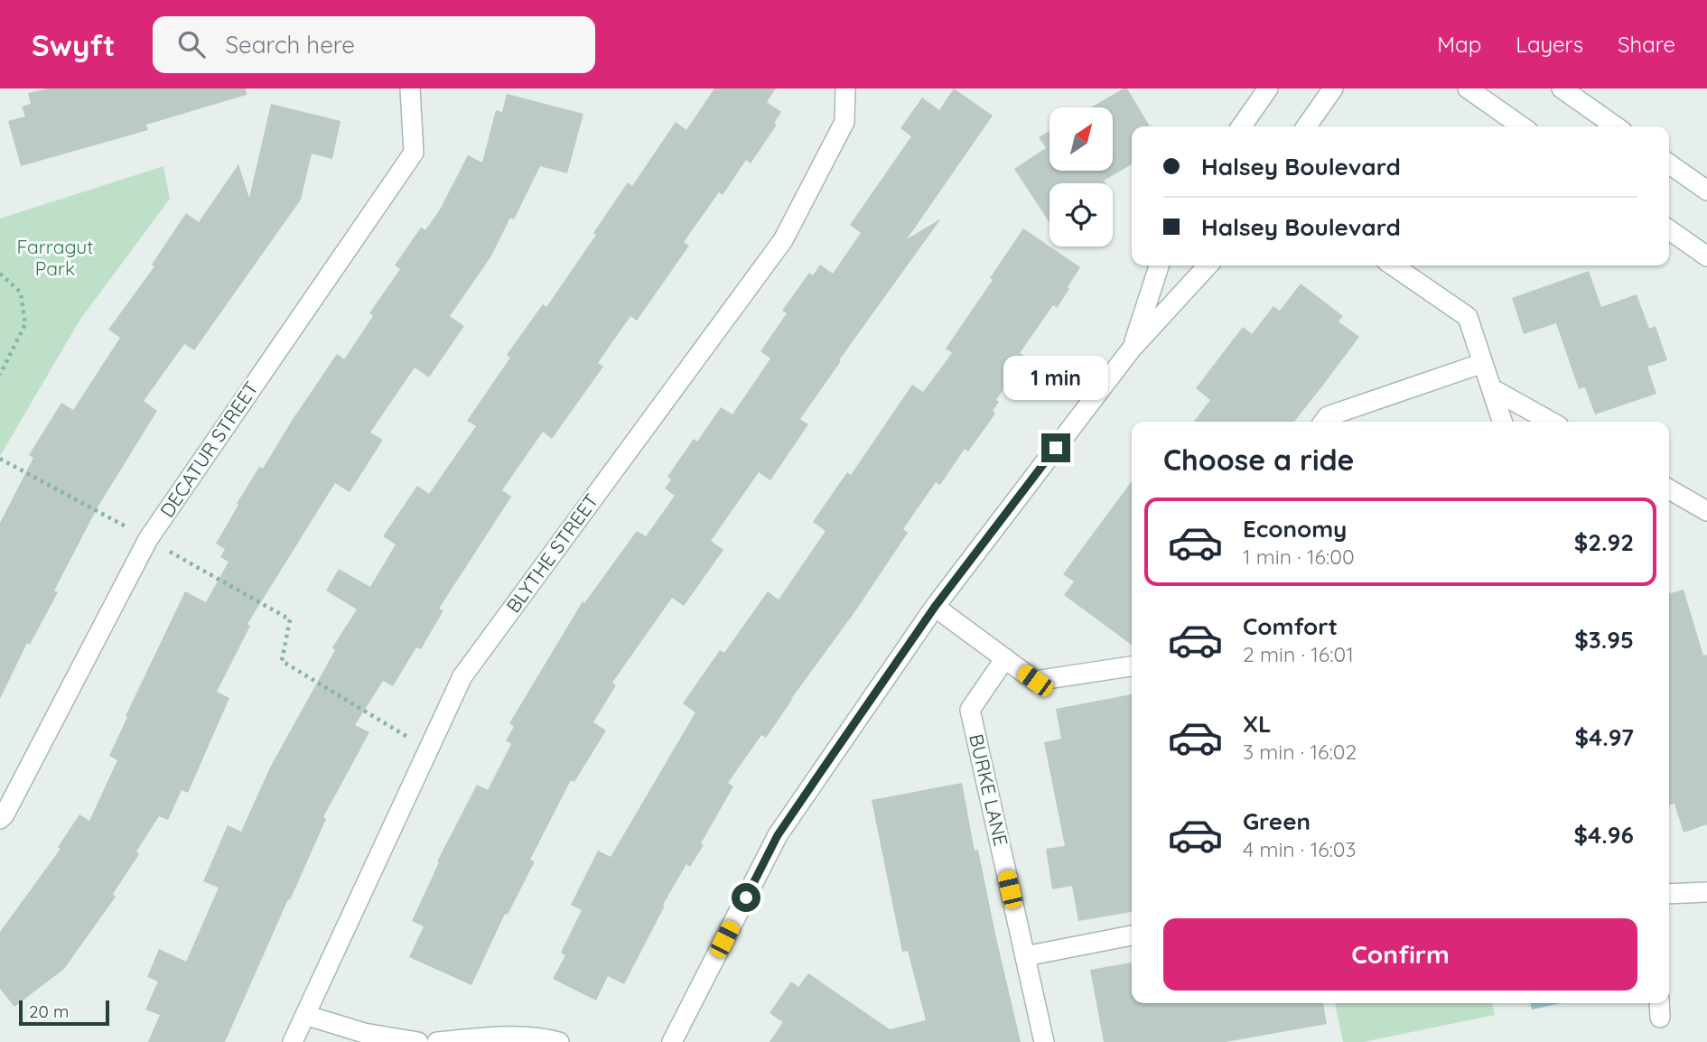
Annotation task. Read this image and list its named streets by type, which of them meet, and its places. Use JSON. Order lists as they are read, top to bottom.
{
  "streets": {
    "street": ["DECATUR STREET", "BLYTHE STREET", "BURKE LANE"]
  },
  "parks": ["Farragut Park"],
  "scale_bar": "20 m",
  "north": "top right",
  "page": {
    "header": "Swyft",
    "search": "Search here",
    "nav": ["Map", "Layers", "Share"],
    "banner": ["Halsey Boulevard", "Halsey Boulevard"],
    "bubble": "1 min",
    "heading": "Choose a ride",
    "list": [
      {
        "name": "Economy",
        "note": "1 min · 16:00",
        "value": "$2.92"
      },
      {
        "name": "Comfort",
        "note": "2 min · 16:01",
        "value": "$3.95"
      },
      {
        "name": "XL",
        "note": "3 min · 16:02",
        "value": "$4.97"
      },
      {
        "name": "Green",
        "note": "4 min · 16:03",
        "value": "$4.96"
      }
    ],
    "buttons": "Confirm",
    "scale": "20 m"
  }
}
